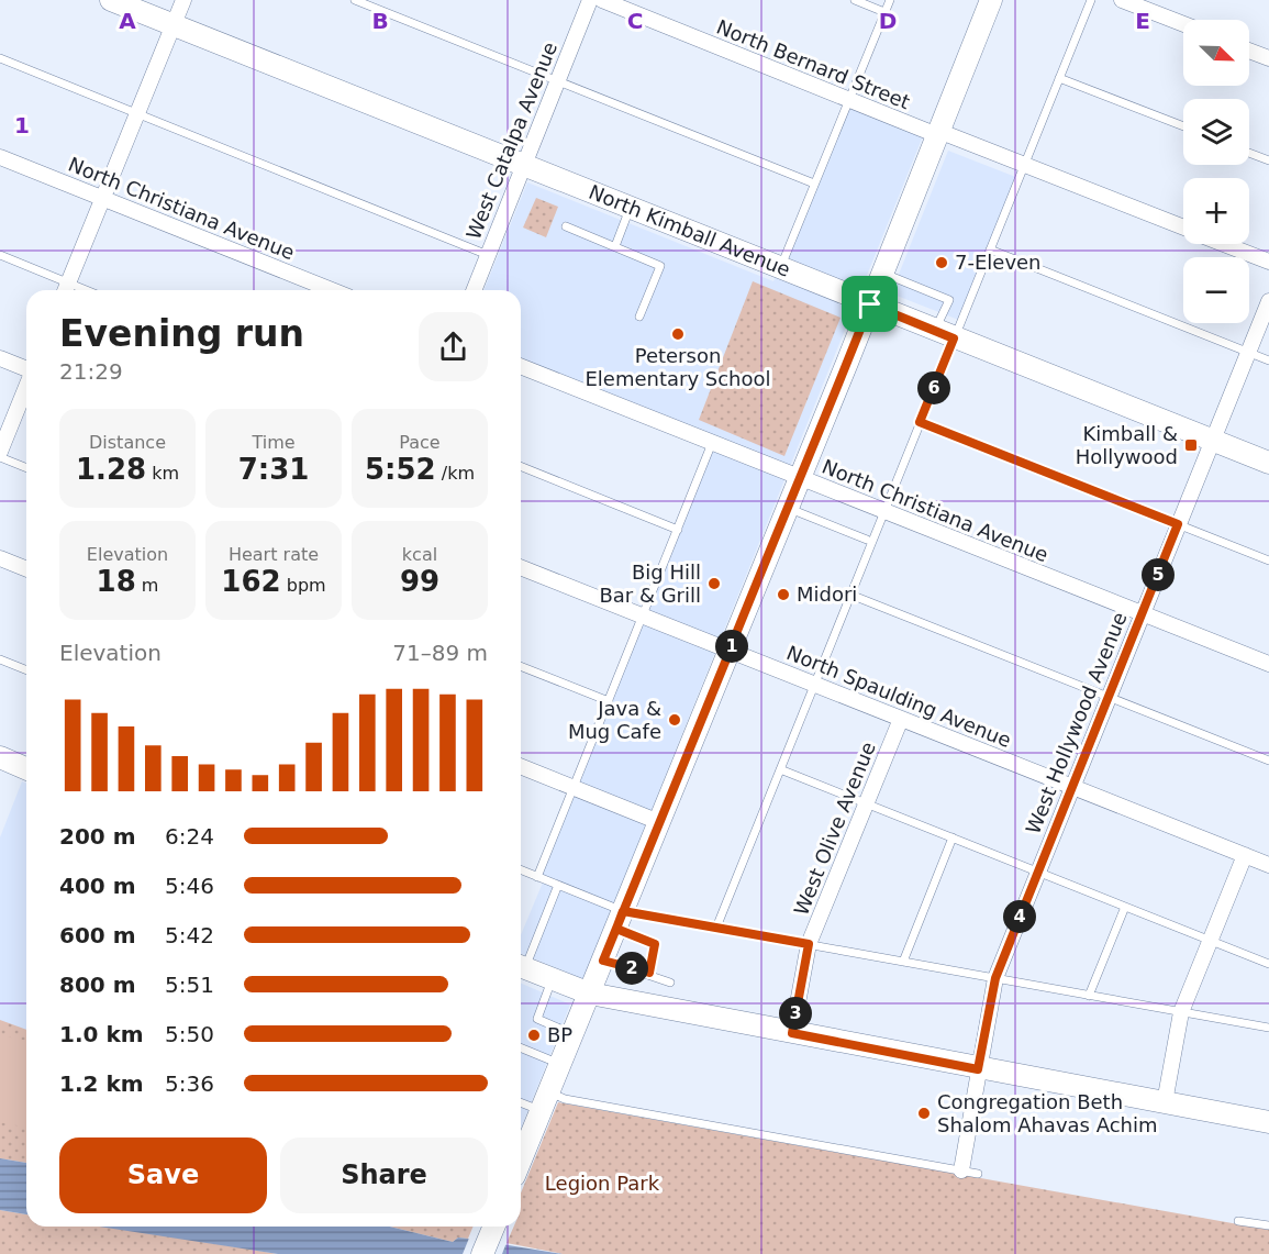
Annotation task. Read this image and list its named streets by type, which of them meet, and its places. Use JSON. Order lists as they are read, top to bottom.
{
  "streets": {
    "street": [
      "North Bernard Street",
      "West Catalpa Avenue",
      "North Christiana Avenue",
      "North Kimball Avenue",
      "North Spaulding Avenue",
      "West Hollywood Avenue",
      "West Olive Avenue"
    ]
  },
  "crossings": [
    ["West Catalpa Avenue", "North Kimball Avenue"],
    ["North Christiana Avenue", "West Hollywood Avenue"],
    ["North Kimball Avenue", "West Hollywood Avenue"],
    ["North Spaulding Avenue", "West Hollywood Avenue"],
    ["North Spaulding Avenue", "West Olive Avenue"]
  ],
  "parks": ["Legion Park"],
  "places": {
    "other": [
      "7-Eleven",
      "Peterson Elementary School",
      "Big Hill Bar & Grill",
      "Midori",
      "Java & Mug Cafe",
      "BP",
      "Congregation Beth Shalom Ahavas Achim"
    ],
    "transit": ["Kimball & Hollywood"]
  },
  "north": "bottom right",
  "page": {
    "map_buttons": ["+", "−"],
    "heading": ["Evening run", "21:29"],
    "pins": [
      "6",
      "5",
      "1",
      "4",
      "2",
      "3"
    ],
    "stats": [
      ["Distance", "1.28 km"],
      ["Time", "7:31"],
      ["Pace", "5:52 /km"],
      ["Elevation", "18 m"],
      ["Heart rate", "162 bpm"],
      ["kcal", "99"]
    ],
    "chart": ["Elevation", "71–89 m"],
    "list": [
      {
        "name": "200 m",
        "note": "6:24"
      },
      {
        "name": "400 m",
        "note": "5:46"
      },
      {
        "name": "600 m",
        "note": "5:42"
      },
      {
        "name": "800 m",
        "note": "5:51"
      },
      {
        "name": "1.0 km",
        "note": "5:50"
      },
      {
        "name": "1.2 km",
        "note": "5:36"
      }
    ],
    "buttons": ["Save", "Share"]
  },
  "grid": {
    "columns": [
      "A",
      "B",
      "C",
      "D",
      "E"
    ],
    "rows": ["1"]
  }
}
